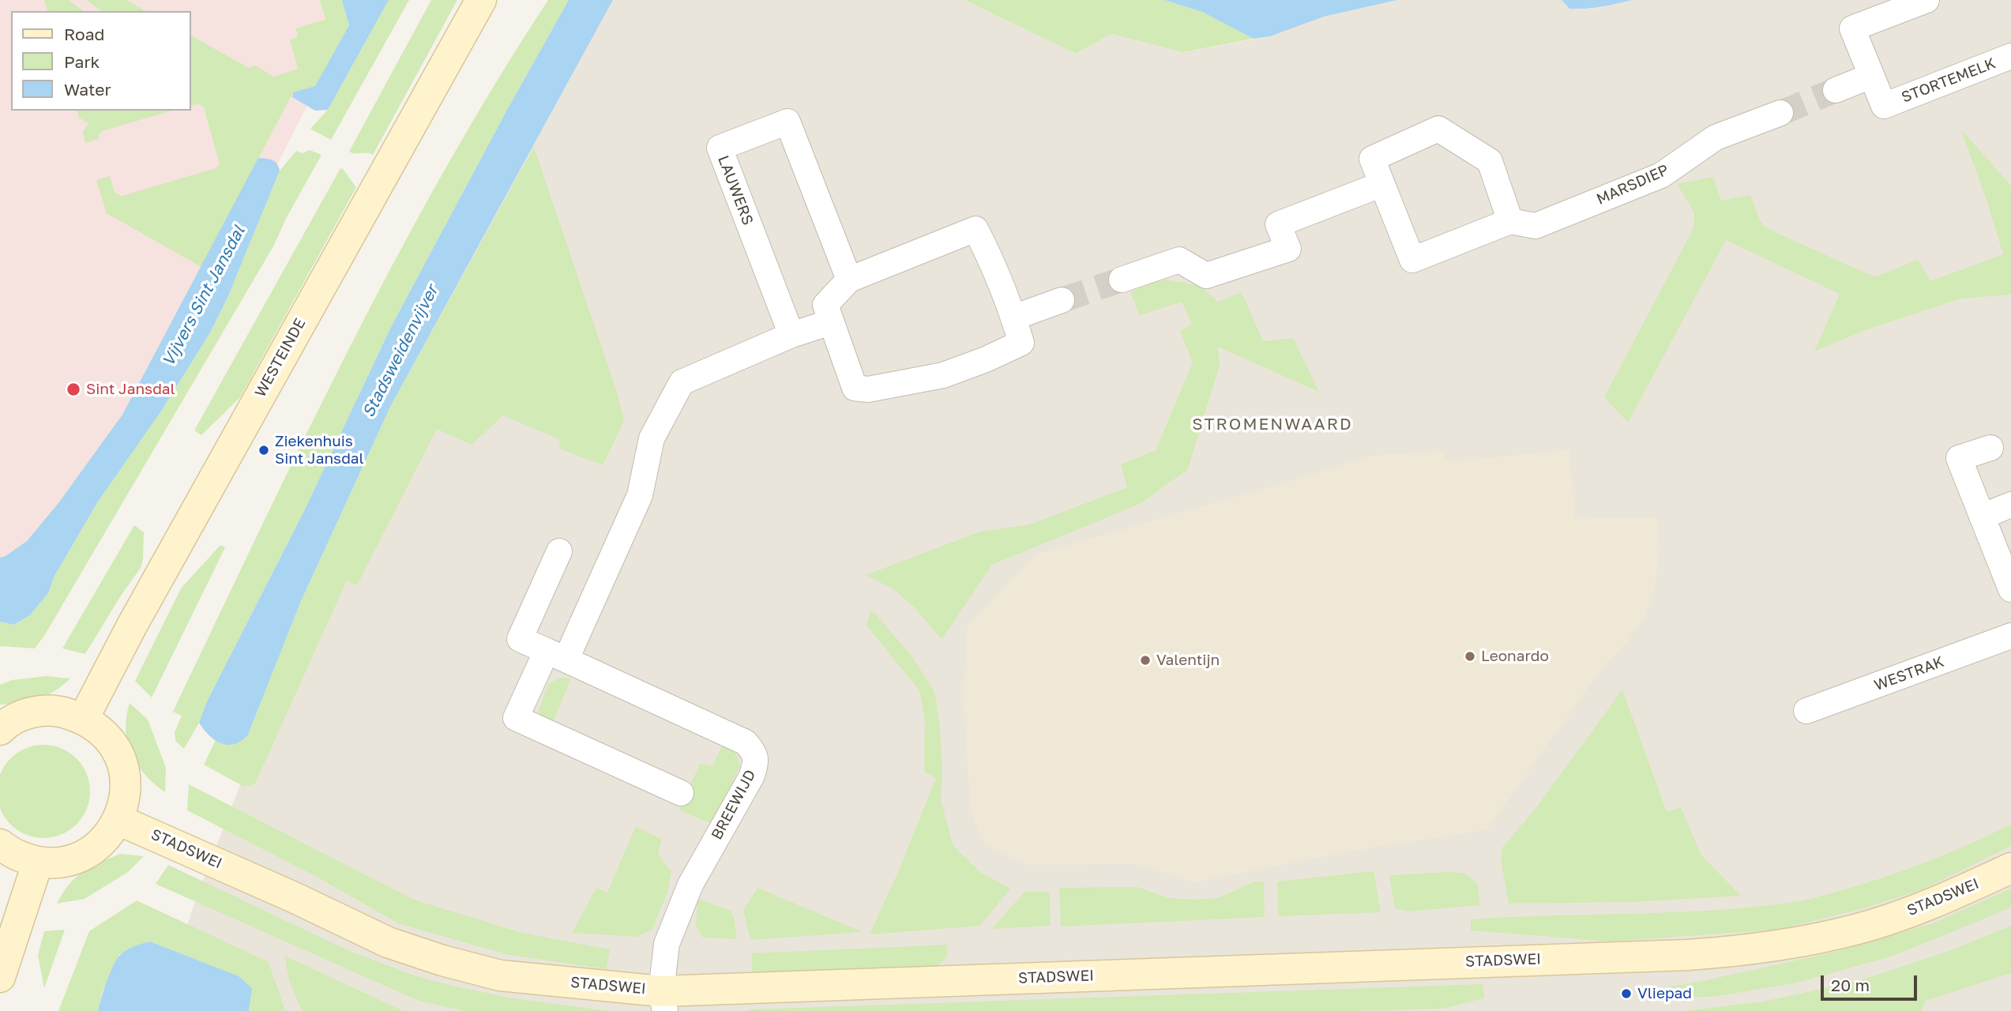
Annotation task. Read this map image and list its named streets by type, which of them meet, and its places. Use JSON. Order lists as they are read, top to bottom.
{
  "streets": {
    "street": [
      "STORTEMELK",
      "MARSDIEP",
      "LAUWERS",
      "WESTEINDE",
      "WESTRAK",
      "BREEWIJD",
      "STADSWEI"
    ]
  },
  "crossings": [
    ["BREEWIJD", "STADSWEI"]
  ],
  "districts": ["STROMENWAARD"],
  "water": ["Vijvers Sint Jansdal", "Stadsweidenvijver"],
  "places": [
    "Sint Jansdal",
    "Ziekenhuis Sint Jansdal",
    "Leonardo",
    "Valentijn",
    "Vliepad"
  ],
  "legend": ["Road", "Park", "Water"],
  "scale_bar": "20 m"
}
